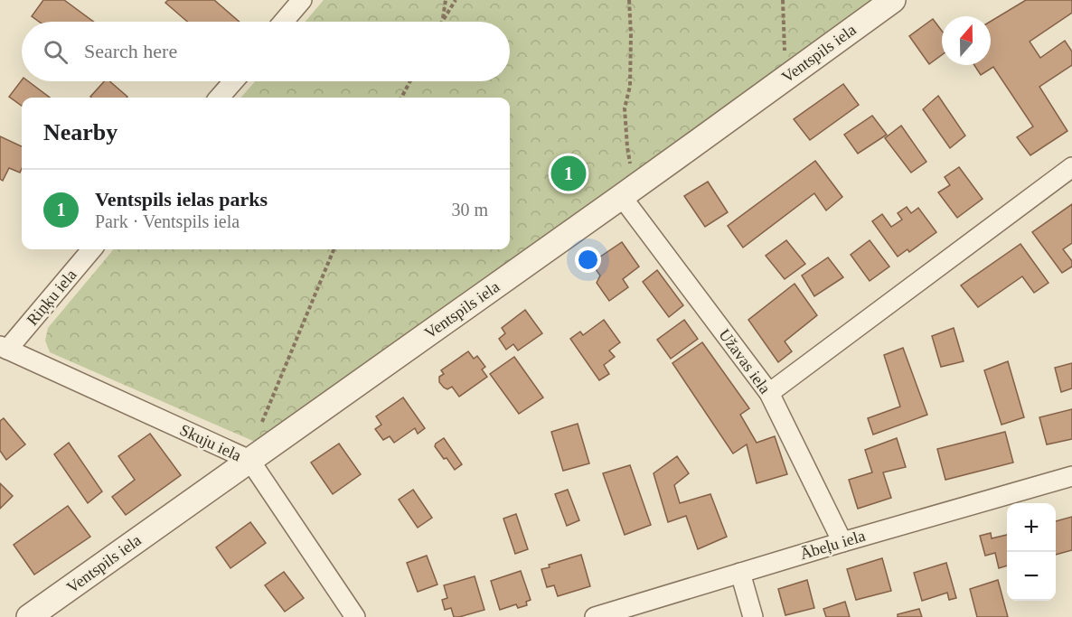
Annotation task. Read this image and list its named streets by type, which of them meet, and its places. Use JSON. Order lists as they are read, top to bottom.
{
  "streets": {
    "street": [
      "Ventspils iela",
      "Riņķu iela",
      "Užavas iela",
      "Skuju iela",
      "Ābeļu iela"
    ]
  },
  "crossings": [
    ["Ventspils iela", "Užavas iela"],
    ["Ventspils iela", "Skuju iela"],
    ["Riņķu iela", "Skuju iela"],
    ["Užavas iela", "Ābeļu iela"]
  ],
  "north": "top",
  "page": {
    "search": "Search here",
    "heading": "Nearby",
    "pins": "1",
    "list": [
      {
        "mark": "1",
        "name": "Ventspils ielas parks",
        "note": "Park · Ventspils iela",
        "value": "30 m"
      }
    ],
    "map_buttons": ["+", "−"]
  }
}
